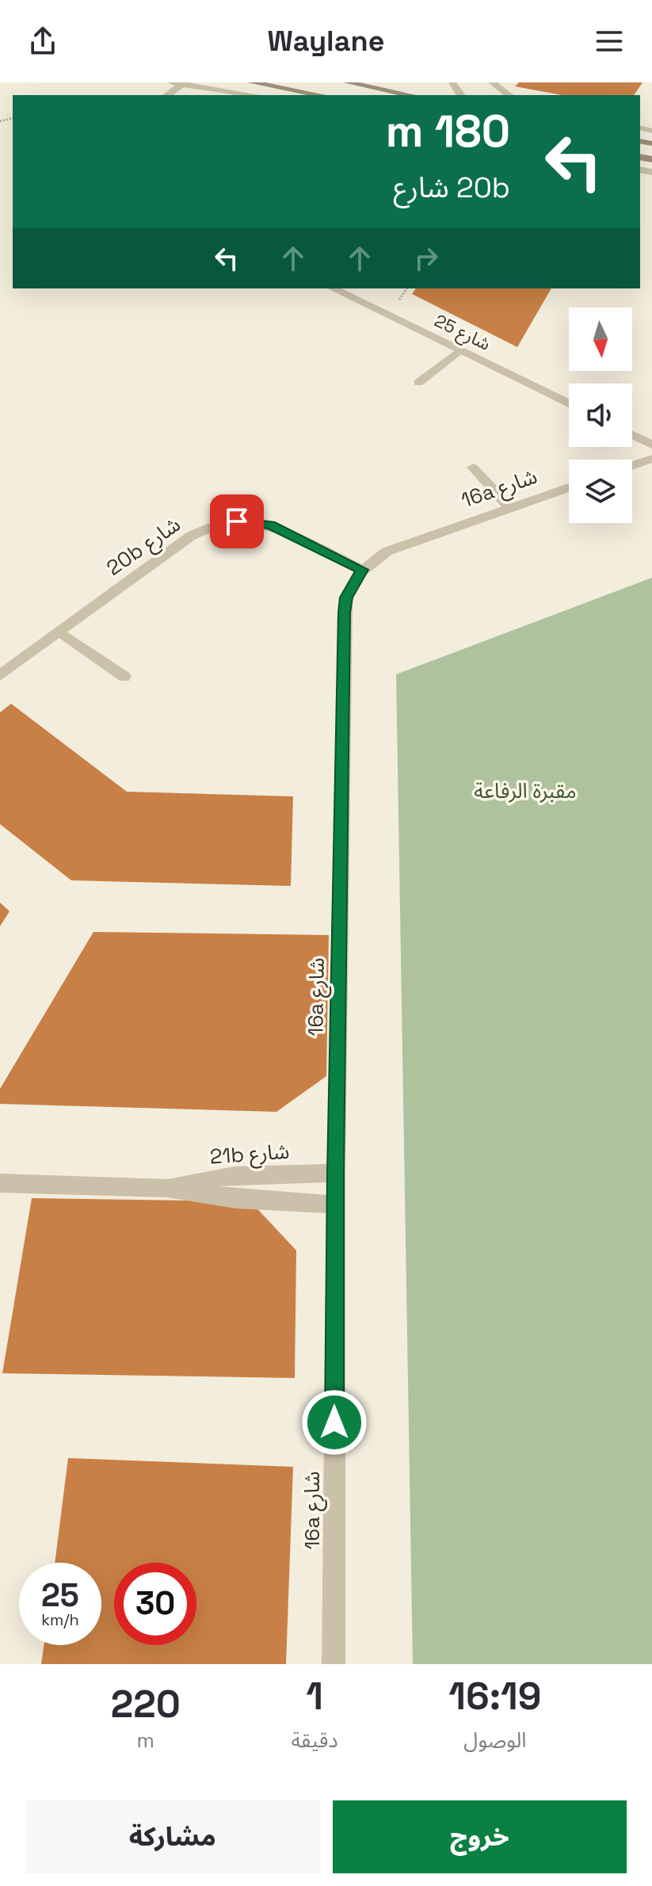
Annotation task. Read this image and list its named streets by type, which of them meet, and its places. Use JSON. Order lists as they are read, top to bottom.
{
  "streets": {
    "street": [
      "شارع 25",
      "16a شارع",
      "20b شارع",
      "21b شارع"
    ]
  },
  "crossings": [
    ["16a شارع", "20b شارع"],
    ["16a شارع", "21b شارع"]
  ],
  "parks": ["مقبرة الرفاعة"],
  "north": "bottom",
  "page": {
    "header": "Waylane",
    "turn": ["180 m", "20b شارع"],
    "speed": "25 km/h",
    "limit": "30",
    "eta": [
      "16:19",
      "الوصول",
      "1",
      "دقيقة",
      "220",
      "m"
    ],
    "buttons": ["خروج", "مشاركة"]
  }
}
